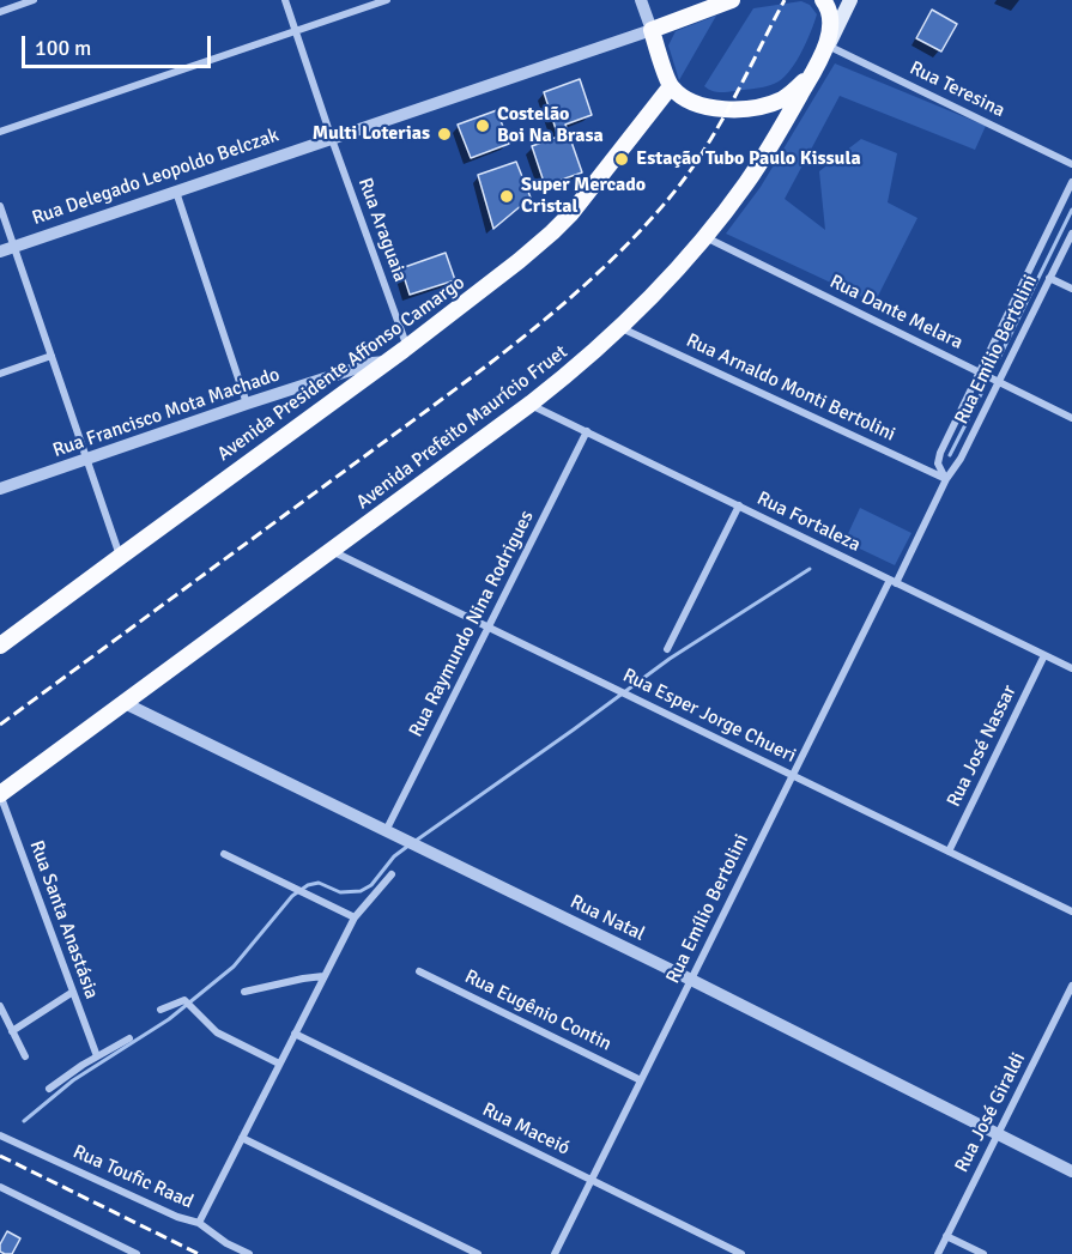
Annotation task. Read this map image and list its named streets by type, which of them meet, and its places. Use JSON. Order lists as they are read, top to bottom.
{
  "streets": {
    "main road": ["Rua Delegado Leopoldo Belczak", "Avenida Presidente Affonso Camargo", "Avenida Prefeito Maurício Fruet"],
    "street": [
      "Rua Teresina",
      "Rua Araguaia",
      "Rua Dante Melara",
      "Rua Emílio Bertolini",
      "Rua Arnaldo Monti Bertolini",
      "Rua Francisco Mota Machado",
      "Rua Fortaleza",
      "Rua Raymundo Nina Rodrigues",
      "Rua Esper Jorge Chueri",
      "Rua José Nassar",
      "Rua Natal",
      "Rua Santa Anastásia",
      "Rua Eugênio Contin",
      "Rua José Giraldi",
      "Rua Maceió",
      "Rua Toufic Raad"
    ]
  },
  "crossings": [
    ["Rua Teresina", "Avenida Prefeito Maurício Fruet"],
    ["Rua Delegado Leopoldo Belczak", "Rua Araguaia"],
    ["Rua Araguaia", "Avenida Presidente Affonso Camargo"],
    ["Rua Dante Melara", "Rua Emílio Bertolini"],
    ["Rua Dante Melara", "Avenida Prefeito Maurício Fruet"],
    ["Rua Emílio Bertolini", "Rua Arnaldo Monti Bertolini"],
    ["Rua Emílio Bertolini", "Rua Fortaleza"],
    ["Rua Emílio Bertolini", "Rua Esper Jorge Chueri"],
    ["Rua Emílio Bertolini", "Rua Natal"],
    ["Rua Emílio Bertolini", "Rua Eugênio Contin"],
    ["Rua Emílio Bertolini", "Rua Maceió"],
    ["Avenida Presidente Affonso Camargo", "Rua Francisco Mota Machado"],
    ["Rua Arnaldo Monti Bertolini", "Avenida Prefeito Maurício Fruet"],
    ["Avenida Prefeito Maurício Fruet", "Rua Fortaleza"],
    ["Avenida Prefeito Maurício Fruet", "Rua Esper Jorge Chueri"],
    ["Avenida Prefeito Maurício Fruet", "Rua Natal"],
    ["Avenida Prefeito Maurício Fruet", "Rua Santa Anastásia"],
    ["Rua Fortaleza", "Rua Raymundo Nina Rodrigues"],
    ["Rua Fortaleza", "Rua José Nassar"],
    ["Rua Raymundo Nina Rodrigues", "Rua Esper Jorge Chueri"],
    ["Rua Raymundo Nina Rodrigues", "Rua Natal"],
    ["Rua Esper Jorge Chueri", "Rua José Nassar"],
    ["Rua Natal", "Rua José Giraldi"]
  ],
  "places": [
    "Costelão Boi Na Brasa",
    "Multi Loterias",
    "Estação Tubo Paulo Kissula",
    "Super Mercado Cristal"
  ],
  "scale_bar": "100 m"
}
